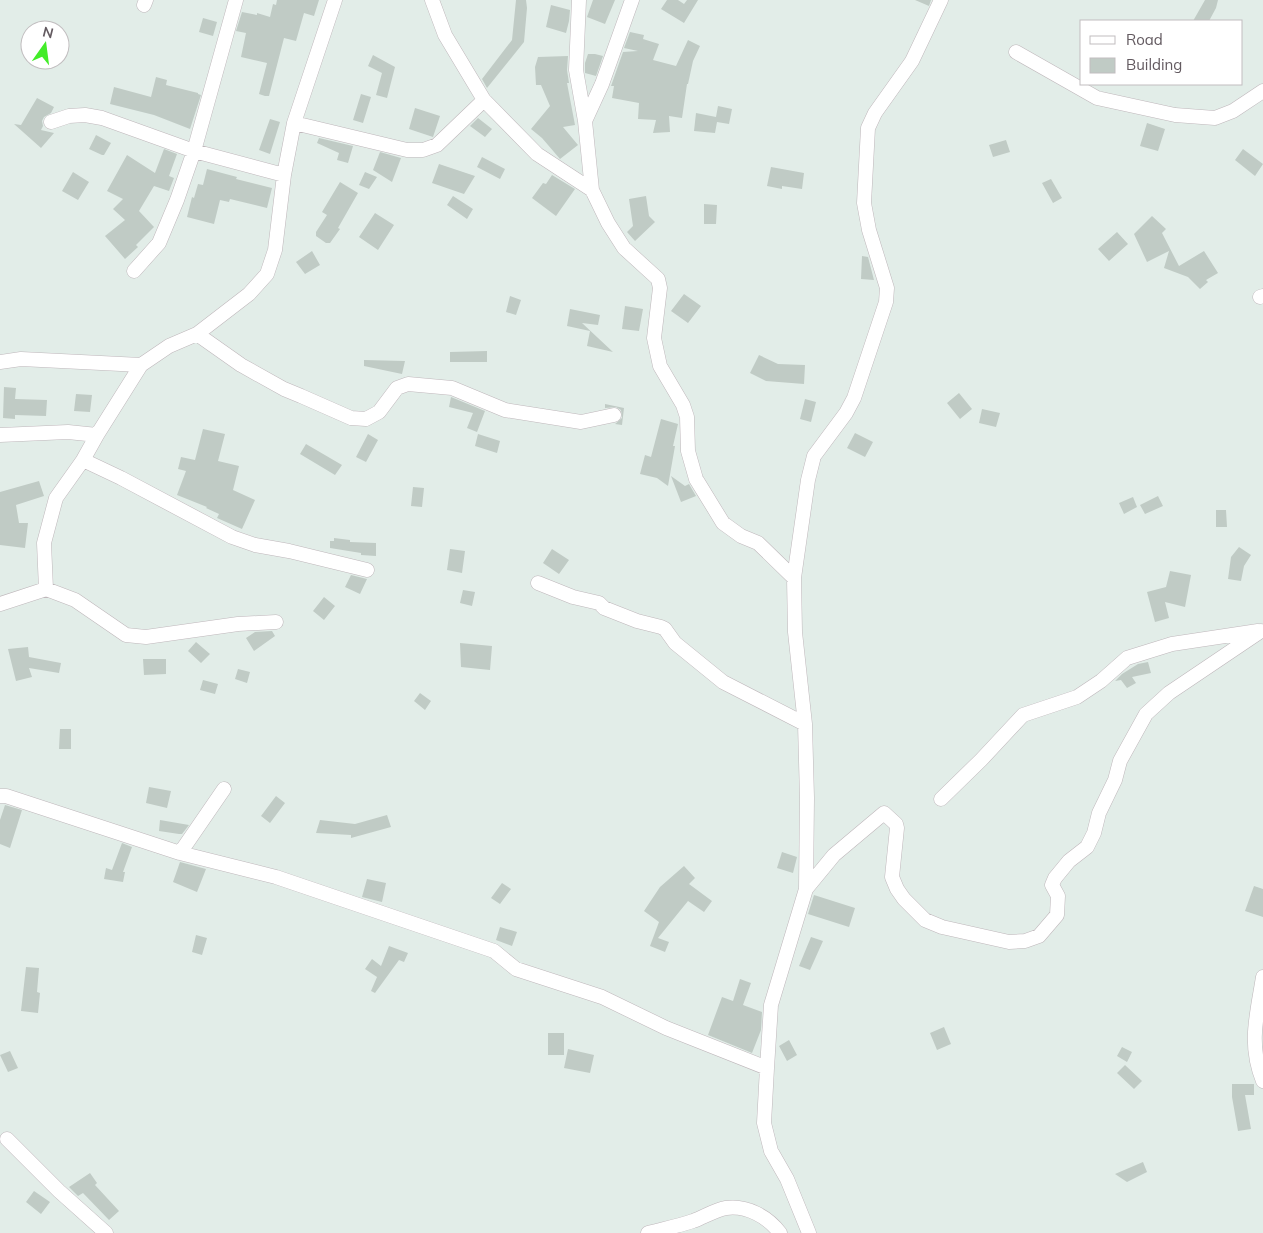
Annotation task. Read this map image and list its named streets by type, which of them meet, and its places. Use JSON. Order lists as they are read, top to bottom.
{
  "legend": ["Road", "Building"],
  "north": "top"
}
